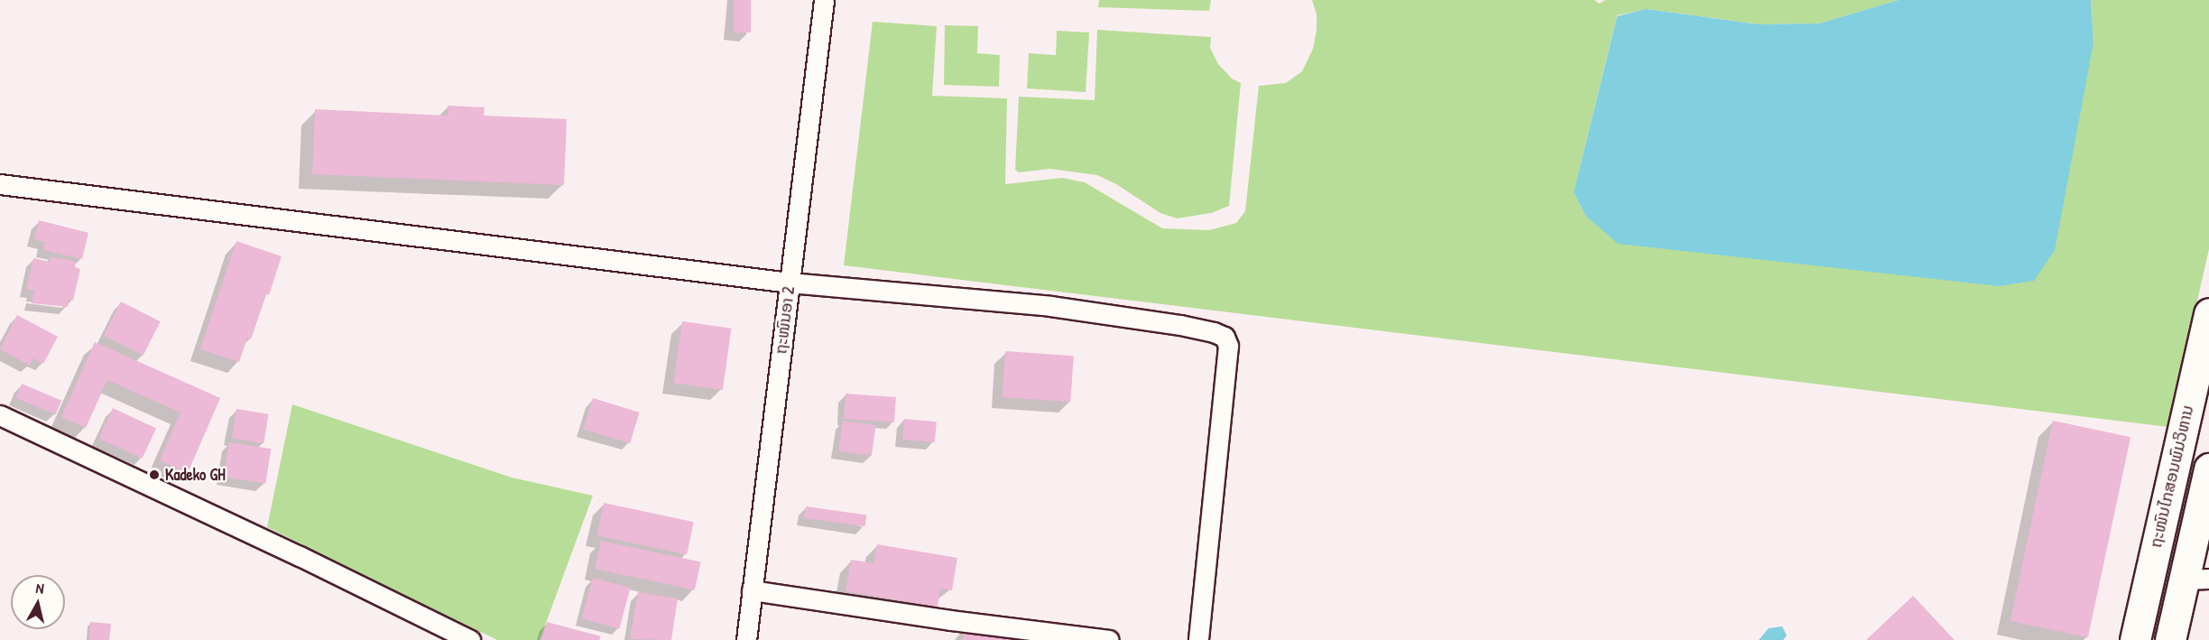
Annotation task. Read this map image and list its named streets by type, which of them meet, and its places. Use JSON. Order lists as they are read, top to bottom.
{
  "streets": {
    "highway": ["ຖະໜົນໄກສອນພົມວິຫານ"],
    "street": ["ຖະໜົນອາ 2"]
  },
  "places": ["Kadeko GH"],
  "north": "top"
}
